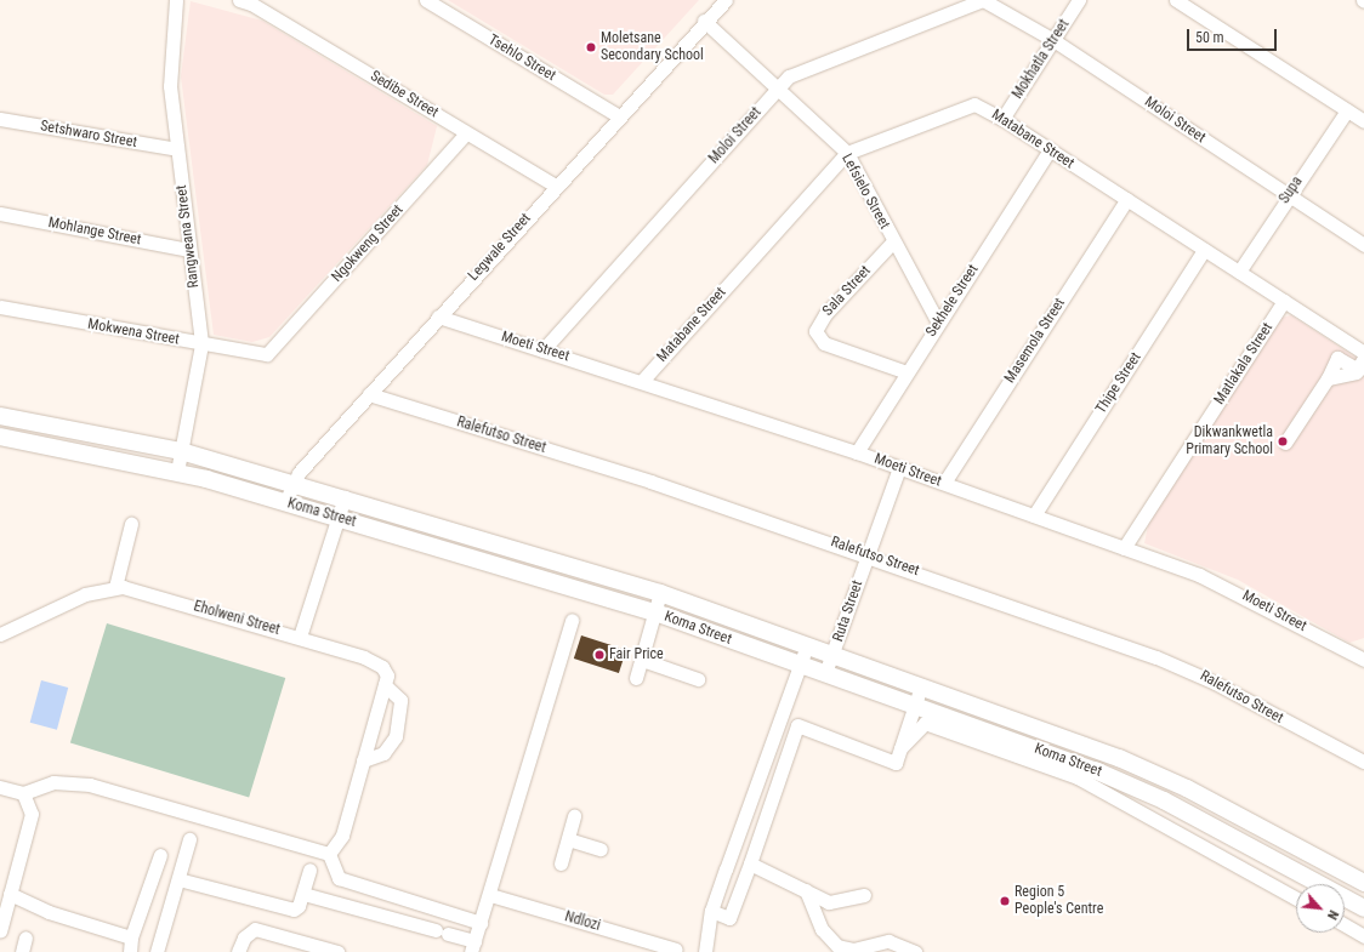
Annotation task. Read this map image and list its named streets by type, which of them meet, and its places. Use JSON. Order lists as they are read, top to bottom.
{
  "streets": {
    "main road": ["Koma Street"],
    "street": [
      "Tsehlo Street",
      "Mokhatla Street",
      "Sedibe Street",
      "Moloi Street",
      "Setshwaro Street",
      "Matabane Street",
      "Supa",
      "Lefsielo Street",
      "Mohlange Street",
      "Rangweana Street",
      "Ngokweng Street",
      "Legwale Street",
      "Sala Street",
      "Sekhele Street",
      "Mokwena Street",
      "Masemola Street",
      "Moeti Street",
      "Matlakala Street",
      "Thipe Street",
      "Ralefutso Street",
      "Ruta Street",
      "Eholweni Street",
      "Ndlozi"
    ]
  },
  "crossings": [
    ["Tsehlo Street", "Legwale Street"],
    ["Mokhatla Street", "Moloi Street"],
    ["Mokhatla Street", "Matabane Street"],
    ["Sedibe Street", "Ngokweng Street"],
    ["Sedibe Street", "Legwale Street"],
    ["Moloi Street", "Supa"],
    ["Moloi Street", "Lefsielo Street"],
    ["Moloi Street", "Moeti Street"],
    ["Setshwaro Street", "Rangweana Street"],
    ["Matabane Street", "Supa"],
    ["Matabane Street", "Lefsielo Street"],
    ["Matabane Street", "Sekhele Street"],
    ["Matabane Street", "Masemola Street"],
    ["Matabane Street", "Moeti Street"],
    ["Matabane Street", "Matlakala Street"],
    ["Matabane Street", "Thipe Street"],
    ["Lefsielo Street", "Legwale Street"],
    ["Lefsielo Street", "Sala Street"],
    ["Lefsielo Street", "Sekhele Street"],
    ["Mohlange Street", "Rangweana Street"],
    ["Rangweana Street", "Mokwena Street"],
    ["Rangweana Street", "Koma Street"],
    ["Ngokweng Street", "Mokwena Street"],
    ["Legwale Street", "Moeti Street"],
    ["Legwale Street", "Ralefutso Street"],
    ["Legwale Street", "Koma Street"],
    ["Sala Street", "Sekhele Street"],
    ["Sekhele Street", "Moeti Street"],
    ["Masemola Street", "Moeti Street"],
    ["Moeti Street", "Matlakala Street"],
    ["Moeti Street", "Thipe Street"],
    ["Moeti Street", "Ruta Street"],
    ["Ralefutso Street", "Ruta Street"],
    ["Koma Street", "Ruta Street"]
  ],
  "places": [
    "Moletsane Secondary School",
    "Dikwankwetla Primary School",
    "Fair Price",
    "Region 5 People's Centre"
  ],
  "scale_bar": "50 m",
  "north": "bottom right"
}
